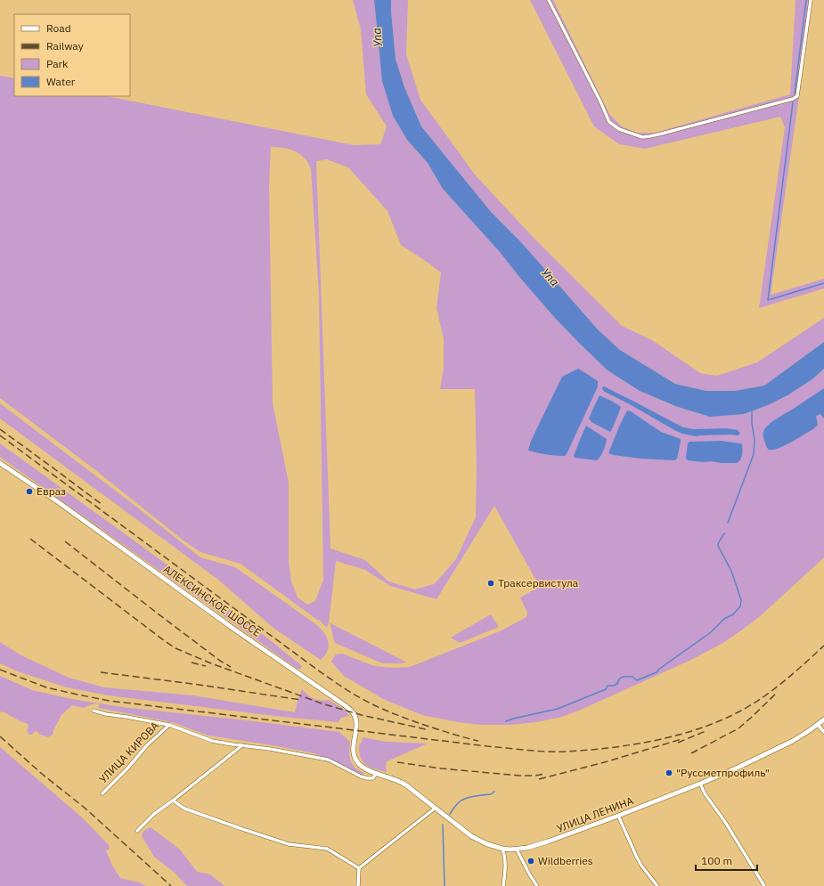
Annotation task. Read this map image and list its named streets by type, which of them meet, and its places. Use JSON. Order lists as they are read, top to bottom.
{
  "streets": {
    "main road": ["АЛЕКСИНСКОЕ ШОССЕ", "УЛИЦА ЛЕНИНА"],
    "street": ["УЛИЦА КИРОВА"]
  },
  "crossings": [
    ["АЛЕКСИНСКОЕ ШОССЕ", "УЛИЦА ЛЕНИНА"]
  ],
  "water": ["Упа"],
  "places": [
    "Евраз",
    "Траксервистула",
    "\"Руссметпрофиль\"",
    "Wildberries"
  ],
  "legend": [
    "Road",
    "Railway",
    "Park",
    "Water"
  ],
  "scale_bar": "100 m"
}
